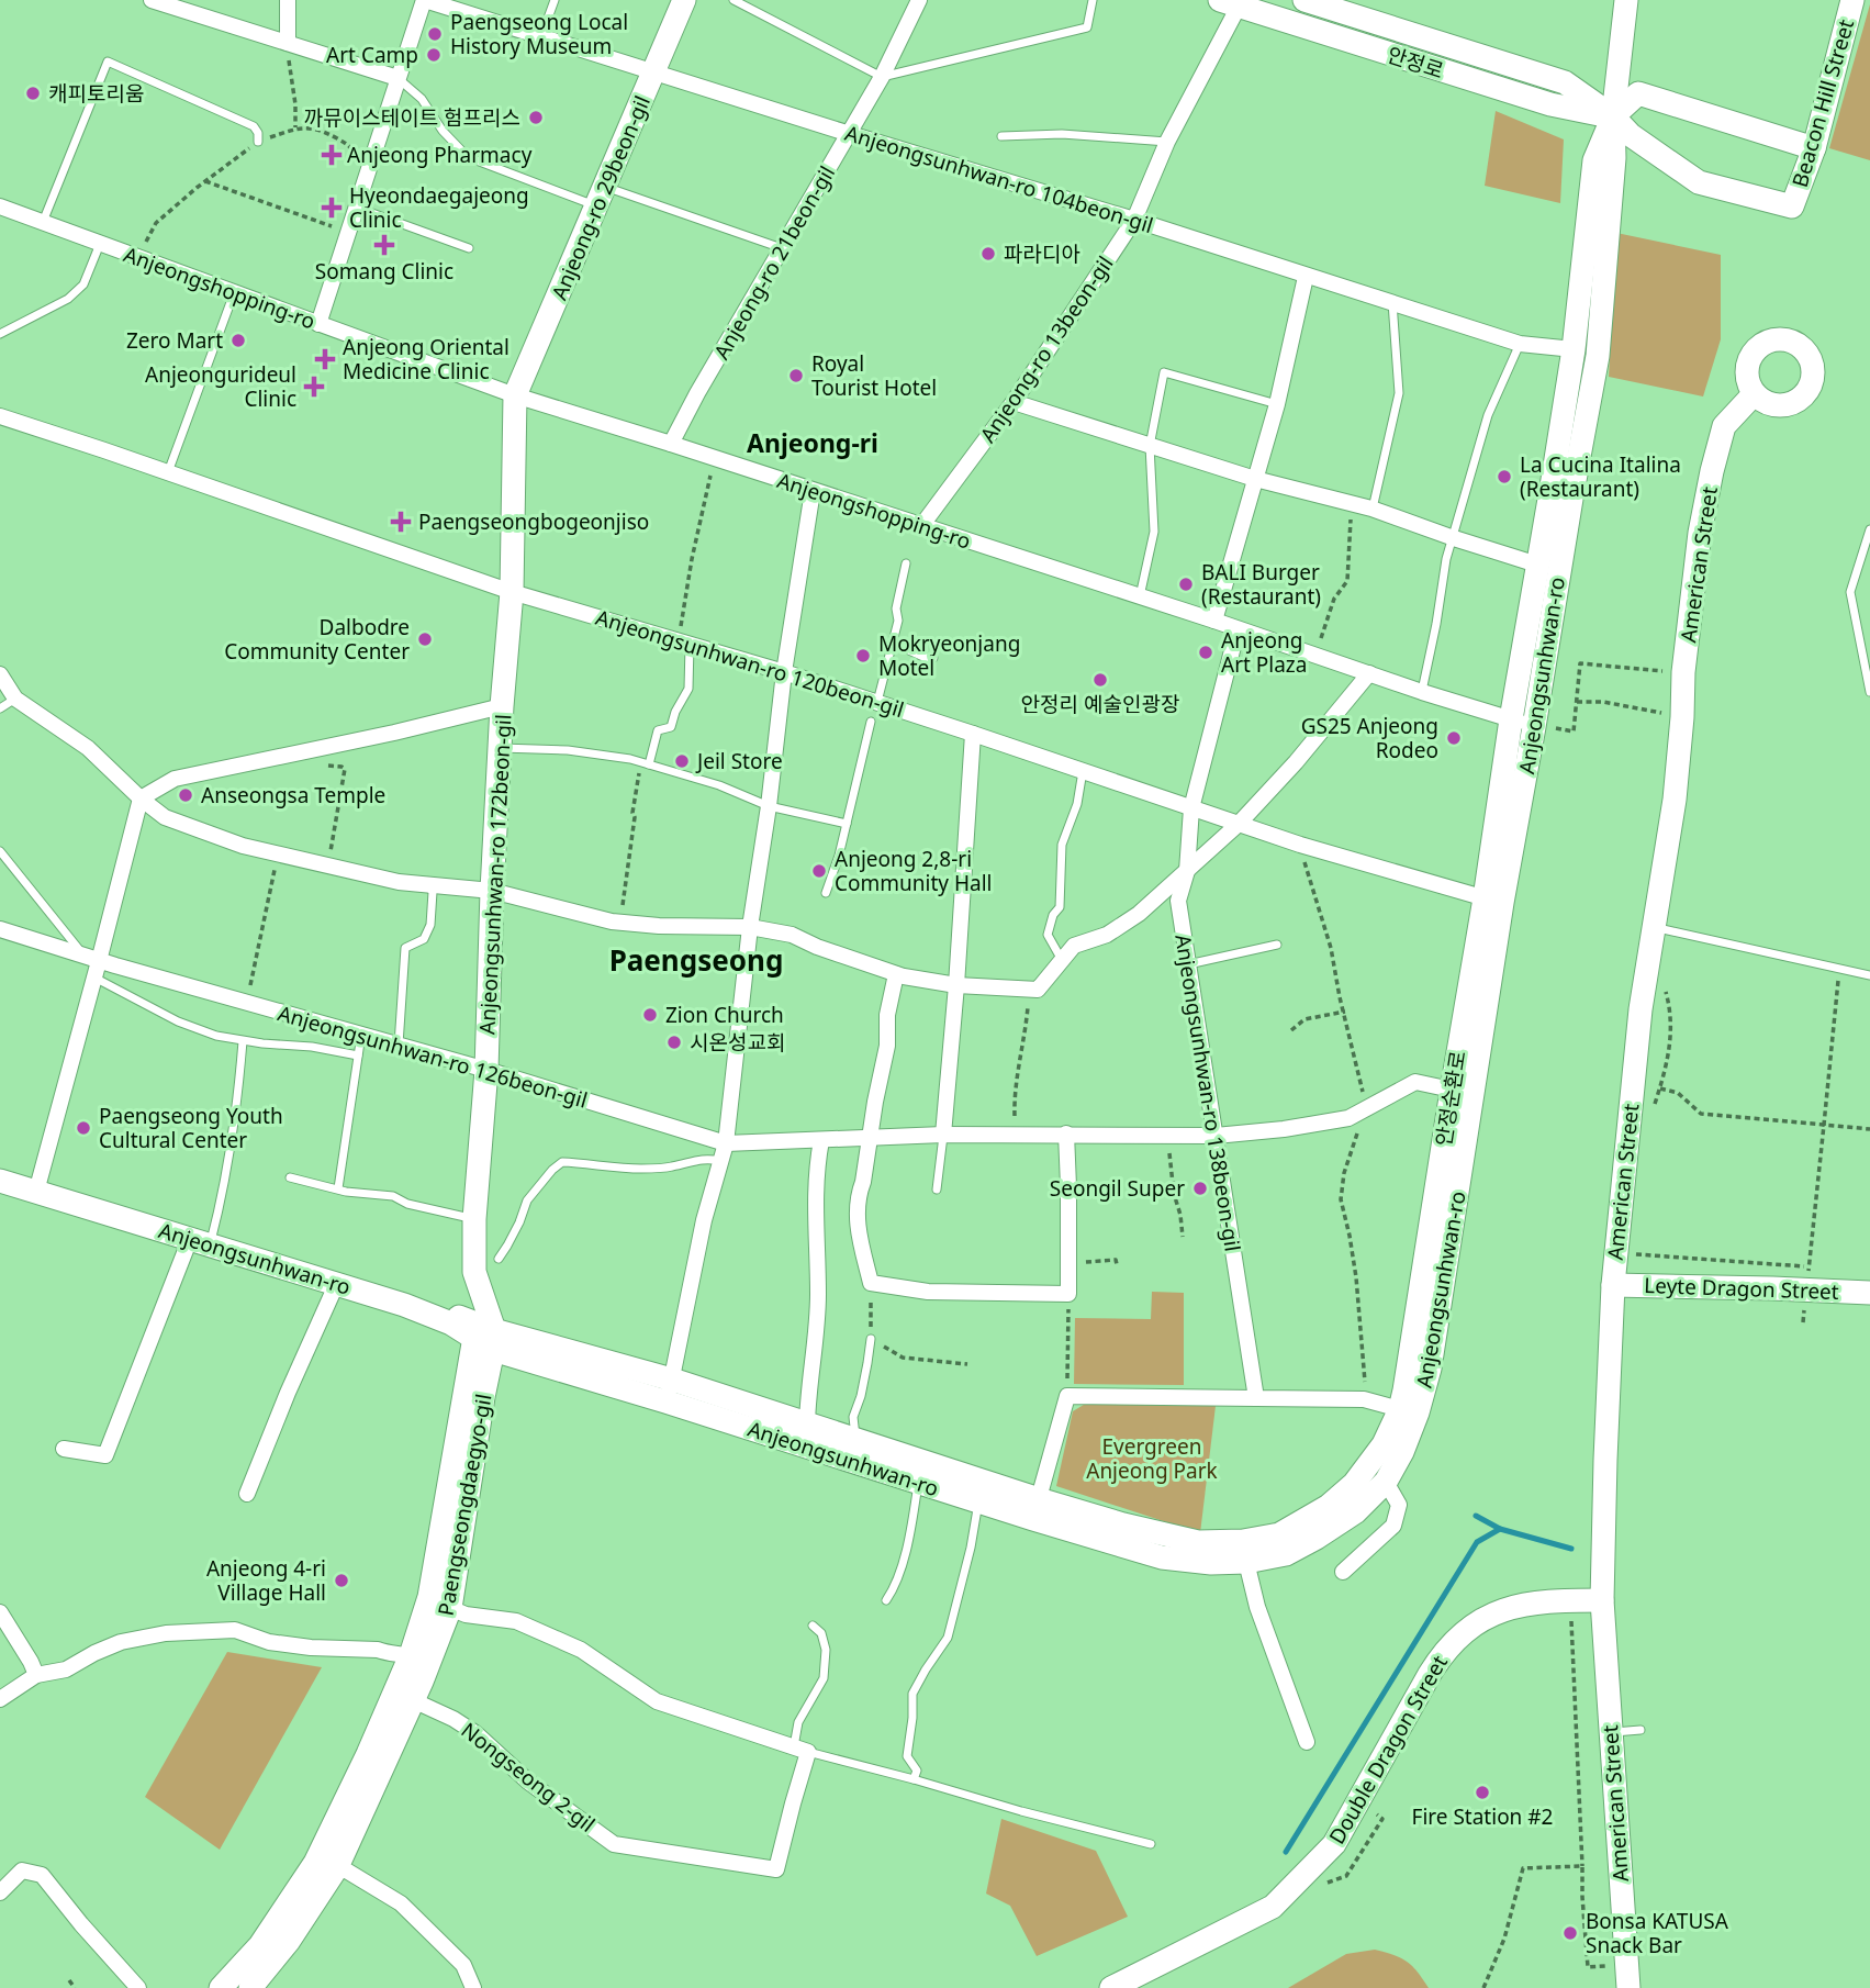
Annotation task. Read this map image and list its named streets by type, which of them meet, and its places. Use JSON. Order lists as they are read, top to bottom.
{
  "streets": {
    "main road": [
      "안정로",
      "Beacon Hill Street",
      "Anjeong-ro 29beon-gil",
      "American Street",
      "Anjeongsunhwan-ro",
      "Anjeongsunhwan-ro 172beon-gil",
      "Leyte Dragon Street",
      "Paengseongdaegyo-gil",
      "Double Dragon Street"
    ],
    "street": [
      "Anjeongsunhwan-ro 104beon-gil",
      "Anjeong-ro 21beon-gil",
      "Anjeongshopping-ro",
      "Anjeong-ro 13beon-gil",
      "Anjeongsunhwan-ro 120beon-gil",
      "Anjeongsunhwan-ro 126beon-gil",
      "Anjeongsunhwan-ro 138beon-gil",
      "Nongseong 2-gil"
    ]
  },
  "crossings": [
    ["안정로", "Beacon Hill Street"],
    ["안정로", "Anjeong-ro 13beon-gil"],
    ["안정로", "Anjeongsunhwan-ro"],
    ["Beacon Hill Street", "Anjeongsunhwan-ro"],
    ["Anjeongsunhwan-ro 104beon-gil", "Anjeong-ro 29beon-gil"],
    ["Anjeongsunhwan-ro 104beon-gil", "Anjeong-ro 21beon-gil"],
    ["Anjeongsunhwan-ro 104beon-gil", "Anjeong-ro 13beon-gil"],
    ["Anjeong-ro 29beon-gil", "Anjeongshopping-ro"],
    ["Anjeong-ro 29beon-gil", "Anjeongsunhwan-ro 172beon-gil"],
    ["Anjeong-ro 21beon-gil", "Anjeongshopping-ro"],
    ["Anjeongshopping-ro", "Anjeong-ro 13beon-gil"],
    ["Anjeongshopping-ro", "Anjeongsunhwan-ro"],
    ["Anjeongshopping-ro", "Anjeongsunhwan-ro 172beon-gil"],
    ["Anjeongshopping-ro", "Anjeongsunhwan-ro 138beon-gil"],
    ["American Street", "Leyte Dragon Street"],
    ["American Street", "Double Dragon Street"],
    ["Anjeongsunhwan-ro 120beon-gil", "Anjeongsunhwan-ro"],
    ["Anjeongsunhwan-ro 120beon-gil", "Anjeongsunhwan-ro 172beon-gil"],
    ["Anjeongsunhwan-ro 120beon-gil", "Anjeongsunhwan-ro 138beon-gil"],
    ["Anjeongsunhwan-ro", "Anjeongsunhwan-ro 172beon-gil"],
    ["Anjeongsunhwan-ro", "Anjeongsunhwan-ro 126beon-gil"],
    ["Anjeongsunhwan-ro", "Paengseongdaegyo-gil"],
    ["Anjeongsunhwan-ro 172beon-gil", "Anjeongsunhwan-ro 126beon-gil"],
    ["Anjeongsunhwan-ro 172beon-gil", "Paengseongdaegyo-gil"],
    ["Anjeongsunhwan-ro 126beon-gil", "Anjeongsunhwan-ro 138beon-gil"],
    ["Paengseongdaegyo-gil", "Nongseong 2-gil"]
  ],
  "districts": ["Anjeong-ri", "Paengseong"],
  "parks": ["Evergreen Anjeong Park"],
  "places": {
    "other": [
      "Paengseong Local History Museum",
      "Art Camp",
      "캐피토리움",
      "까뮤이스테이트 험프리스",
      "파라디아",
      "Zero Mart",
      "Royal Tourist Hotel",
      "La Cucina Italina (Restaurant)",
      "BALI Burger (Restaurant)",
      "Dalbodre Community Center",
      "Anjeong Art Plaza",
      "Mokryeonjang Motel",
      "안정리 예술인광장",
      "GS25 Anjeong Rodeo",
      "Jeil Store",
      "Anseongsa Temple",
      "Anjeong 2,8-ri Community Hall",
      "Zion Church",
      "시온성교회",
      "Paengseong Youth Cultural Center",
      "Seongil Super",
      "Anjeong 4-ri Village Hall",
      "Fire Station #2",
      "Bonsa KATUSA Snack Bar"
    ],
    "health": [
      "Anjeong Pharmacy",
      "Hyeondaegajeong Clinic",
      "Somang Clinic",
      "Anjeong Oriental Medicine Clinic",
      "Anjeongurideul Clinic",
      "Paengseongbogeonjiso"
    ]
  }
}
